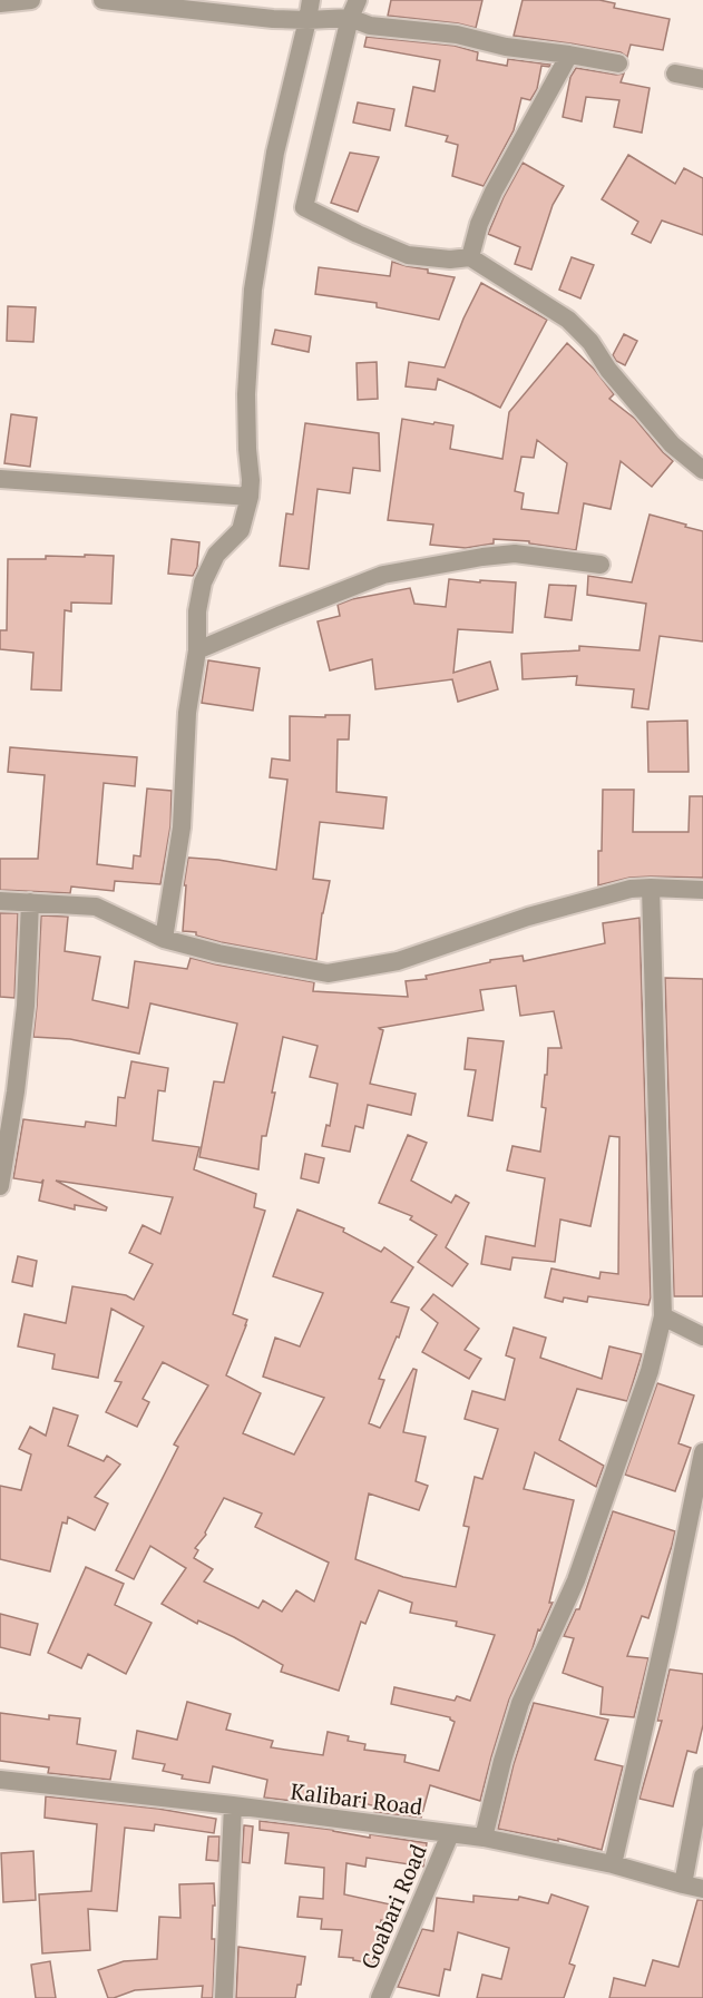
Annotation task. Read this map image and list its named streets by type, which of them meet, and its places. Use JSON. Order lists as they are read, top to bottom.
{
  "streets": {
    "street": ["Kalibari Road", "Goabari Road"]
  },
  "crossings": [
    ["Kalibari Road", "Goabari Road"]
  ]
}
